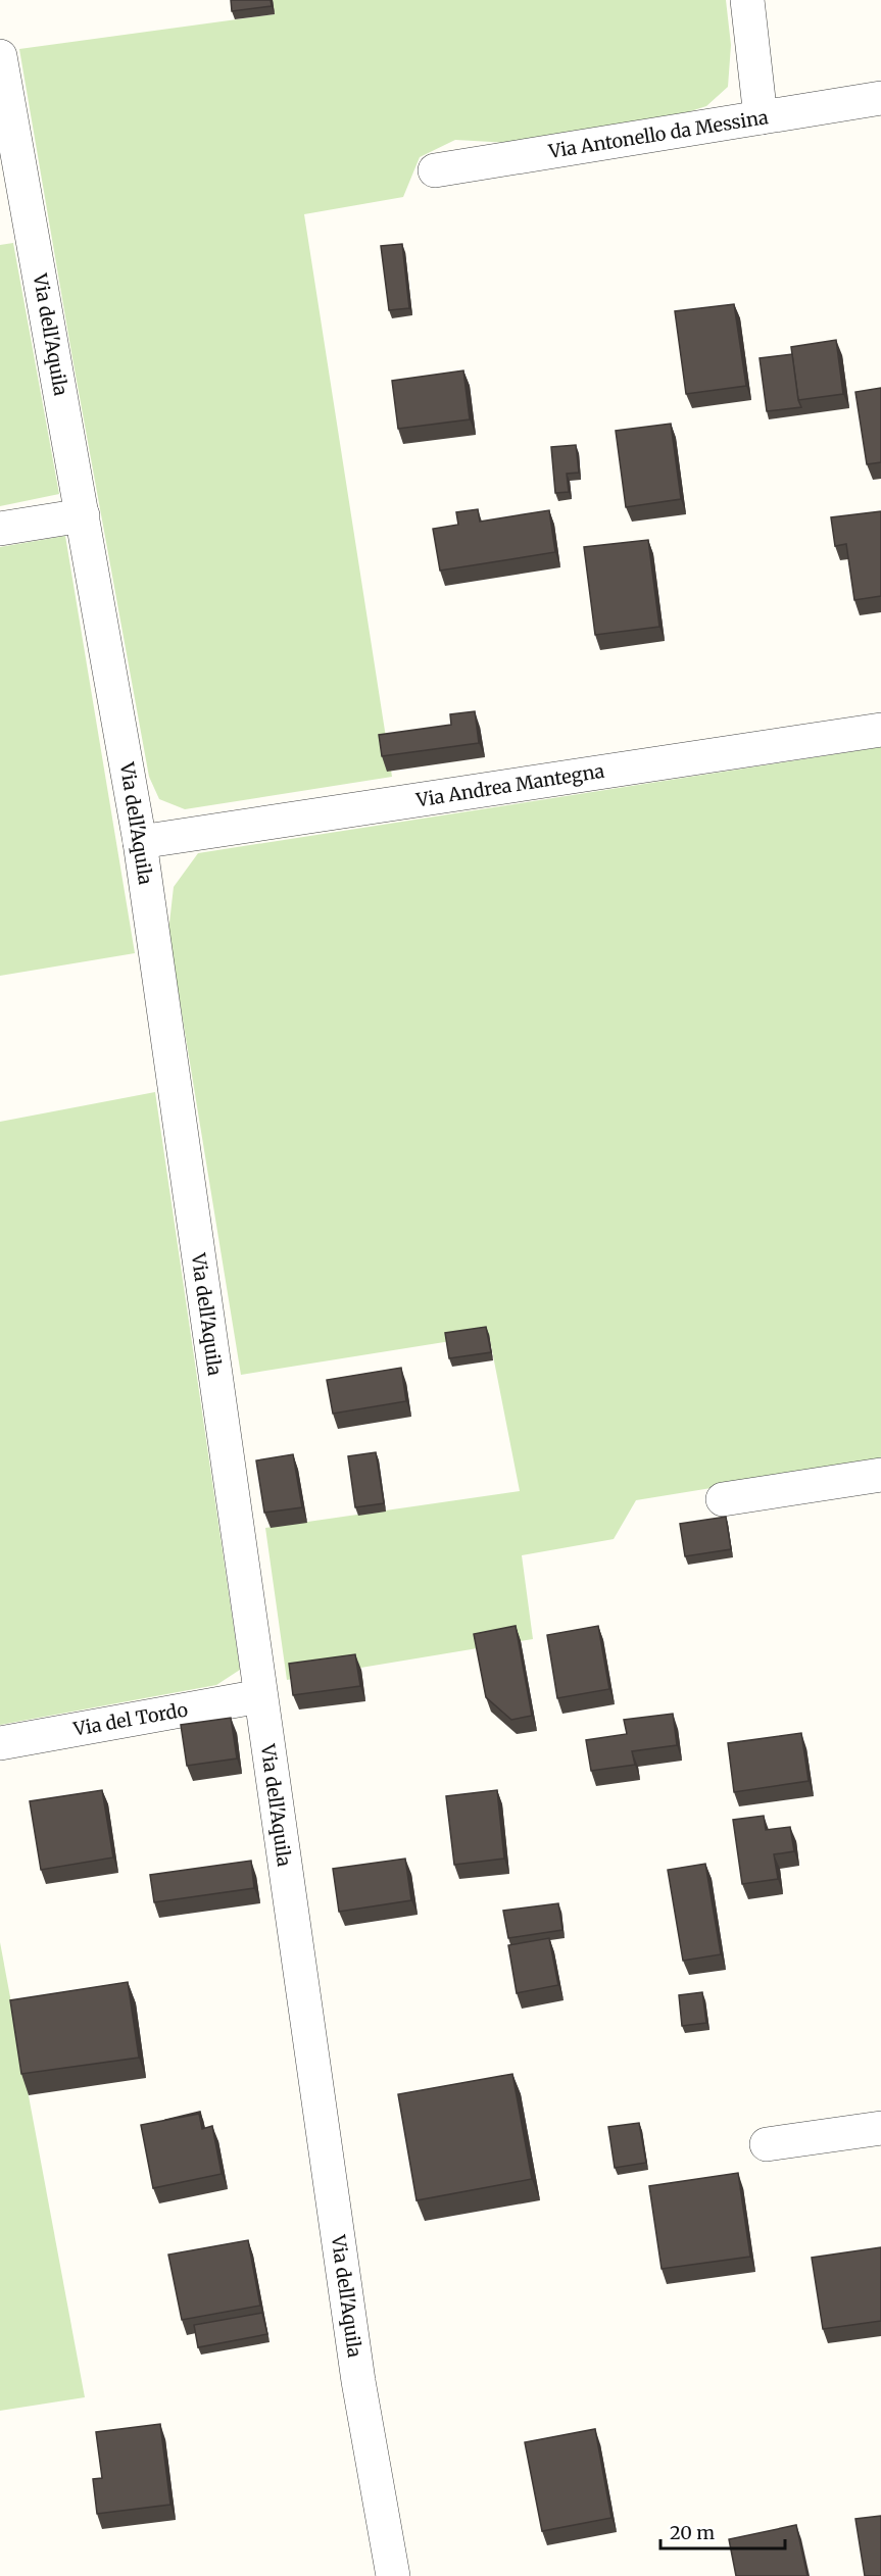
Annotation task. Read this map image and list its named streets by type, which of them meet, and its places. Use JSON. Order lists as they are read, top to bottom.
{
  "streets": {
    "street": [
      "Via Antonello da Messina",
      "Via dell'Aquila",
      "Via Andrea Mantegna",
      "Via del Tordo"
    ]
  },
  "crossings": [
    ["Via dell'Aquila", "Via Andrea Mantegna"],
    ["Via dell'Aquila", "Via del Tordo"]
  ],
  "scale_bar": "20 m"
}
